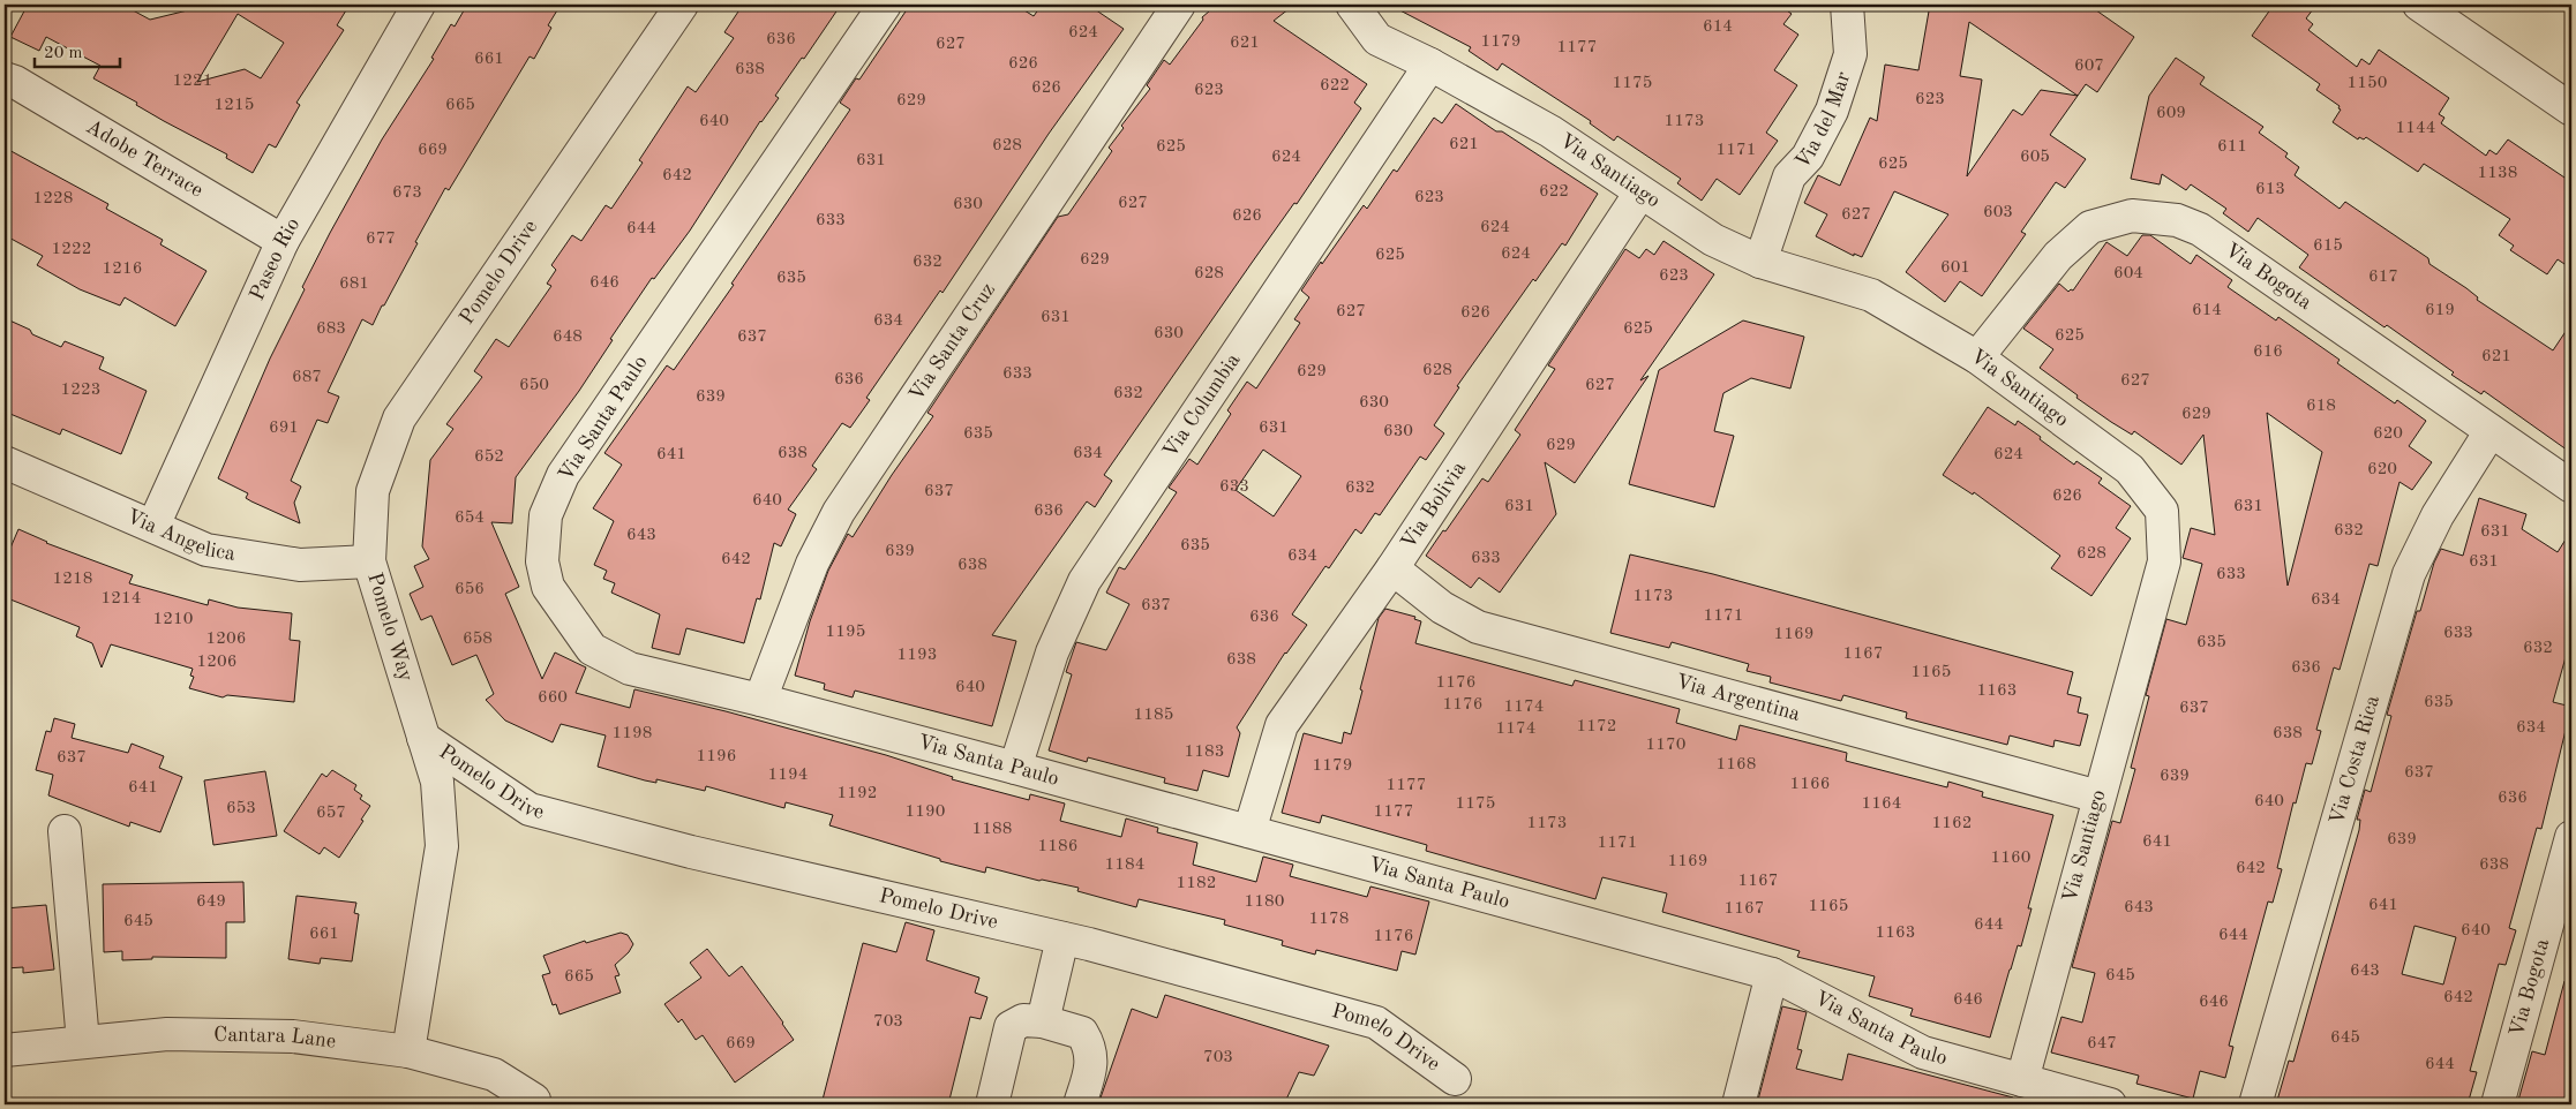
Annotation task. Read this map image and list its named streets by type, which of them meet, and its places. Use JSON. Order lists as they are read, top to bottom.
{
  "streets": {
    "street": [
      "Via del Mar",
      "Adobe Terrace",
      "Via Santiago",
      "Paseo Rio",
      "Pomelo Drive",
      "Via Bogota",
      "Via Santa Cruz",
      "Via Columbia",
      "Via Santa Paulo",
      "Via Bolivia",
      "Via Angelica",
      "Pomelo Way",
      "Via Argentina",
      "Via Costa Rica",
      "Cantara Lane"
    ]
  },
  "crossings": [
    ["Via del Mar", "Via Santiago"],
    ["Adobe Terrace", "Paseo Rio"],
    ["Via Santiago", "Via Bogota"],
    ["Via Santiago", "Via Columbia"],
    ["Via Santiago", "Via Santa Paulo"],
    ["Via Santiago", "Via Bolivia"],
    ["Via Santiago", "Via Argentina"],
    ["Paseo Rio", "Via Angelica"],
    ["Pomelo Drive", "Via Angelica"],
    ["Pomelo Drive", "Pomelo Way"],
    ["Pomelo Drive", "Cantara Lane"],
    ["Via Bogota", "Via Costa Rica"],
    ["Via Santa Cruz", "Via Santa Paulo"],
    ["Via Columbia", "Via Santa Paulo"],
    ["Via Santa Paulo", "Via Bolivia"],
    ["Via Bolivia", "Via Argentina"],
    ["Via Angelica", "Pomelo Way"]
  ],
  "house_numbers": [
    "614",
    "624",
    "636",
    "1179",
    "621",
    "627",
    "1177",
    "661",
    "626",
    "607",
    "638",
    "1221",
    "1175",
    "1150",
    "622",
    "626",
    "623",
    "623",
    "629",
    "1215",
    "665",
    "609",
    "640",
    "1173",
    "1144",
    "621",
    "628",
    "625",
    "611",
    "669",
    "1171",
    "624",
    "605",
    "631",
    "625",
    "1138",
    "642",
    "613",
    "622",
    "673",
    "623",
    "1228",
    "627",
    "630",
    "603",
    "627",
    "626",
    "633",
    "624",
    "644",
    "677",
    "615",
    "1222",
    "624",
    "625",
    "629",
    "632",
    "601",
    "1216",
    "628",
    "604",
    "623",
    "617",
    "635",
    "646",
    "681",
    "614",
    "619",
    "627",
    "626",
    "631",
    "634",
    "683",
    "625",
    "630",
    "625",
    "648",
    "637",
    "616",
    "621",
    "628",
    "629",
    "633",
    "687",
    "636",
    "627",
    "650",
    "627",
    "1223",
    "632",
    "639",
    "630",
    "618",
    "629",
    "691",
    "631",
    "630",
    "635",
    "620",
    "629",
    "638",
    "634",
    "641",
    "624",
    "652",
    "620",
    "633",
    "632",
    "637",
    "626",
    "640",
    "631",
    "631",
    "636",
    "654",
    "632",
    "631",
    "643",
    "635",
    "639",
    "628",
    "634",
    "633",
    "642",
    "631",
    "638",
    "633",
    "1218",
    "656",
    "1173",
    "1214",
    "634",
    "637",
    "1171",
    "636",
    "1210",
    "1195",
    "633",
    "1169",
    "1206",
    "658",
    "635",
    "632",
    "1167",
    "1193",
    "638",
    "1206",
    "636",
    "1165",
    "1176",
    "640",
    "1163",
    "660",
    "635",
    "1176",
    "1174",
    "637",
    "1185",
    "1172",
    "634",
    "1174",
    "1198",
    "638",
    "1170",
    "1183",
    "1196",
    "637",
    "1168",
    "1179",
    "637",
    "1194",
    "639",
    "1166",
    "1177",
    "641",
    "1192",
    "636",
    "640",
    "1175",
    "1164",
    "653",
    "1190",
    "1177",
    "657",
    "1173",
    "1162",
    "1188",
    "639",
    "641",
    "1171",
    "1186",
    "1160",
    "1169",
    "1184",
    "638",
    "642",
    "1167",
    "1182",
    "649",
    "1180",
    "641",
    "1165",
    "643",
    "1167",
    "1178",
    "645",
    "644",
    "640",
    "1163",
    "661",
    "644",
    "1176",
    "643",
    "645",
    "665",
    "642",
    "646",
    "646",
    "703",
    "645",
    "669",
    "647",
    "703",
    "644"
  ],
  "scale_bar": "20 m"
}
